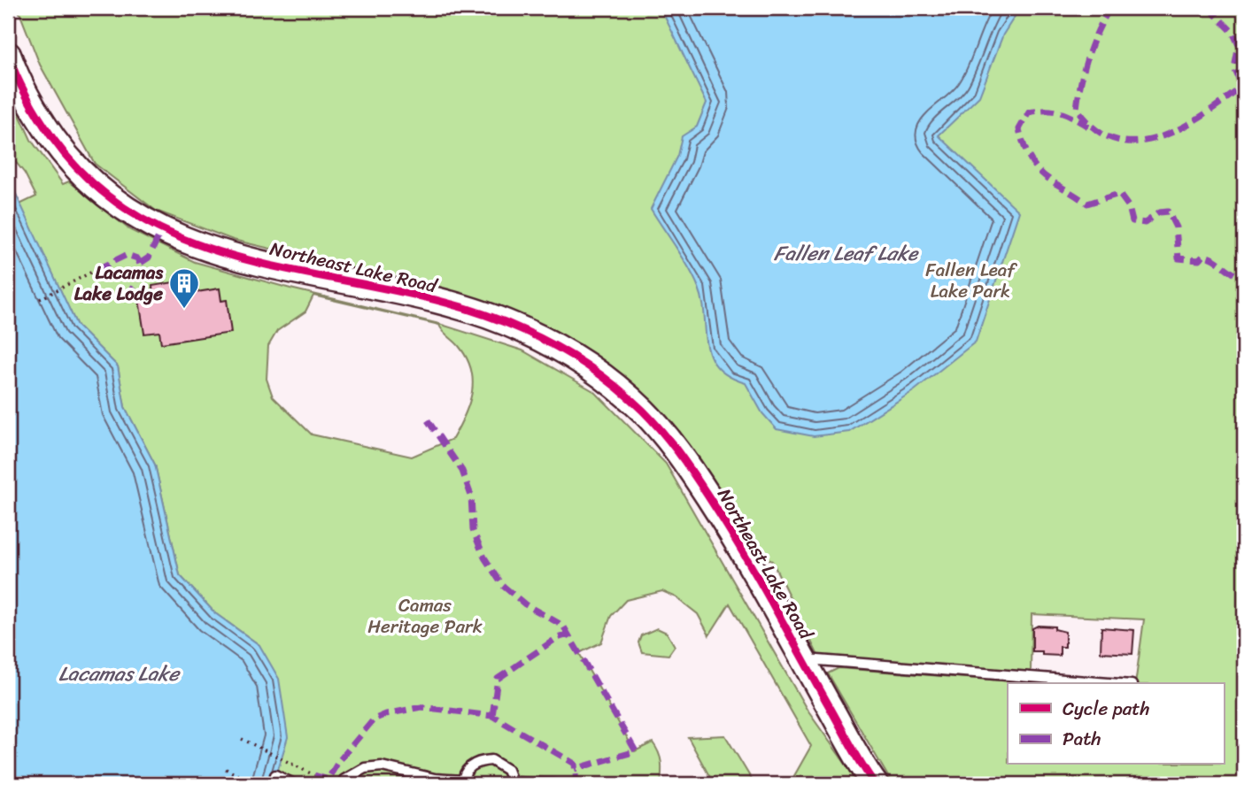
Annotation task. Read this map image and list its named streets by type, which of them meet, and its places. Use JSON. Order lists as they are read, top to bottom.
{
  "streets": {
    "main road": ["Northeast Lake Road"]
  },
  "water": ["Fallen Leaf Lake", "Lacamas Lake"],
  "parks": ["Fallen Leaf Lake Park", "Camas Heritage Park"],
  "places": {
    "building": ["Lacamas Lake Lodge"]
  },
  "legend": ["Cycle path", "Path"]
}
